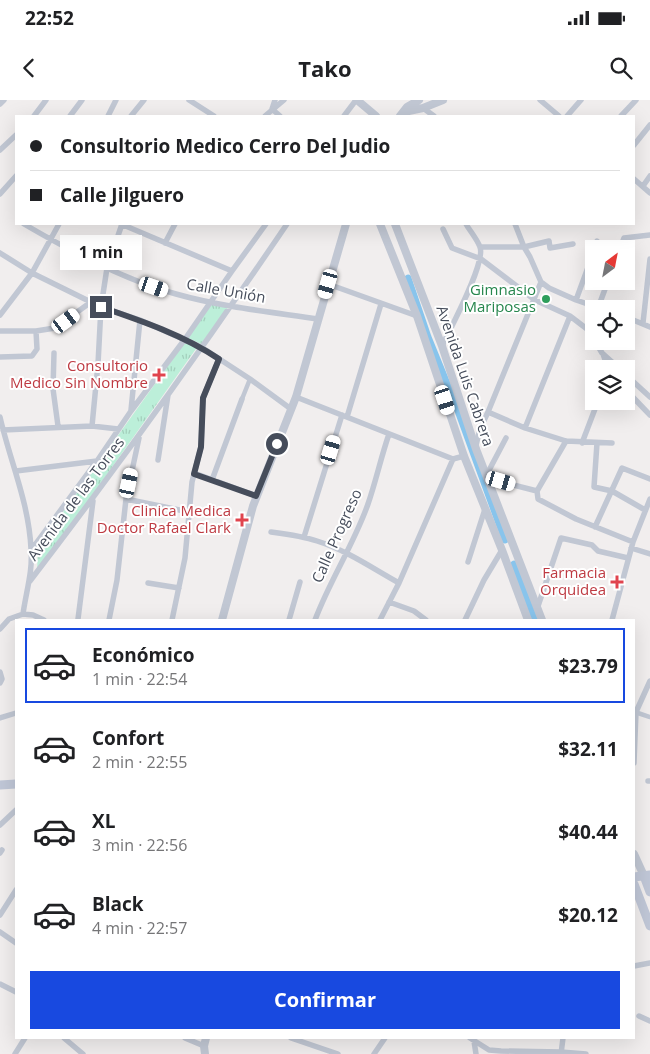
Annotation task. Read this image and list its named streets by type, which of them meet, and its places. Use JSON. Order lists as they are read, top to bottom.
{
  "streets": {
    "street": [
      "Calle Unión",
      "Avenida Luis Cabrera",
      "Avenida de las Torres",
      "Calle Progreso"
    ]
  },
  "crossings": [
    ["Calle Unión", "Avenida de las Torres"]
  ],
  "places": {
    "other": ["Gimnasio Mariposas"],
    "health": ["Consultorio Medico Sin Nombre", "Clinica Medica Doctor Rafael Clark", "Farmacia Orquidea"]
  },
  "north": "top right",
  "page": {
    "status": "22:52",
    "header": "Tako",
    "banner": ["Consultorio Medico Cerro Del Judio", "Calle Jilguero"],
    "bubble": "1 min",
    "list": [
      {
        "name": "Económico",
        "note": "1 min · 22:54",
        "value": "$23.79"
      },
      {
        "name": "Confort",
        "note": "2 min · 22:55",
        "value": "$32.11"
      },
      {
        "name": "XL",
        "note": "3 min · 22:56",
        "value": "$40.44"
      },
      {
        "name": "Black",
        "note": "4 min · 22:57",
        "value": "$20.12"
      }
    ],
    "buttons": "Confirmar"
  }
}
